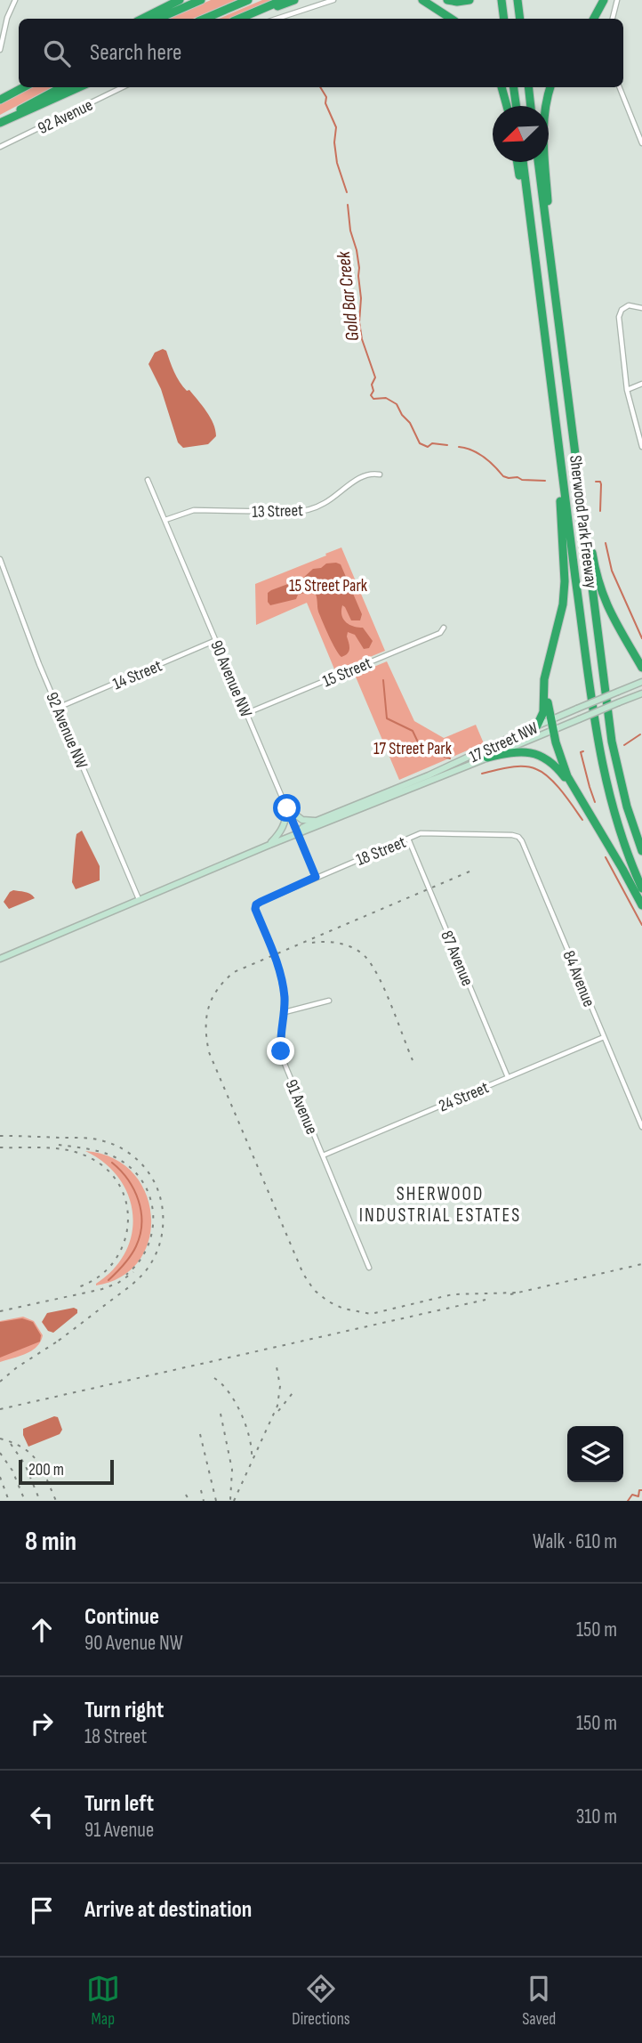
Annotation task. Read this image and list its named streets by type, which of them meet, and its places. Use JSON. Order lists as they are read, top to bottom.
{
  "streets": {
    "highway": ["Sherwood Park Freeway"],
    "main road": ["17 Street NW"],
    "street": [
      "92 Avenue",
      "13 Street",
      "15 Street",
      "14 Street",
      "90 Avenue NW",
      "92 Avenue NW",
      "18 Street",
      "87 Avenue",
      "84 Avenue",
      "24 Street",
      "91 Avenue"
    ]
  },
  "crossings": [
    ["13 Street", "90 Avenue NW"],
    ["15 Street", "90 Avenue NW"],
    ["14 Street", "90 Avenue NW"],
    ["14 Street", "92 Avenue NW"],
    ["90 Avenue NW", "17 Street NW"],
    ["90 Avenue NW", "18 Street"],
    ["92 Avenue NW", "17 Street NW"],
    ["18 Street", "87 Avenue"],
    ["18 Street", "84 Avenue"],
    ["18 Street", "91 Avenue"],
    ["87 Avenue", "24 Street"],
    ["84 Avenue", "24 Street"],
    ["24 Street", "91 Avenue"]
  ],
  "districts": ["SHERWOOD INDUSTRIAL ESTATES"],
  "water": ["Gold Bar Creek"],
  "parks": ["15 Street Park", "17 Street Park"],
  "scale_bar": "200 m",
  "north": "bottom left",
  "page": {
    "search": "Search here",
    "scale": "200 m",
    "heading": ["8 min", "Walk · 610 m"],
    "list": [
      ["Continue", "90 Avenue NW", "150 m"],
      ["Turn right", "18 Street", "150 m"],
      ["Turn left", "91 Avenue", "310 m"],
      "Arrive at destination"
    ],
    "nav": ["Map", "Directions", "Saved"]
  }
}
